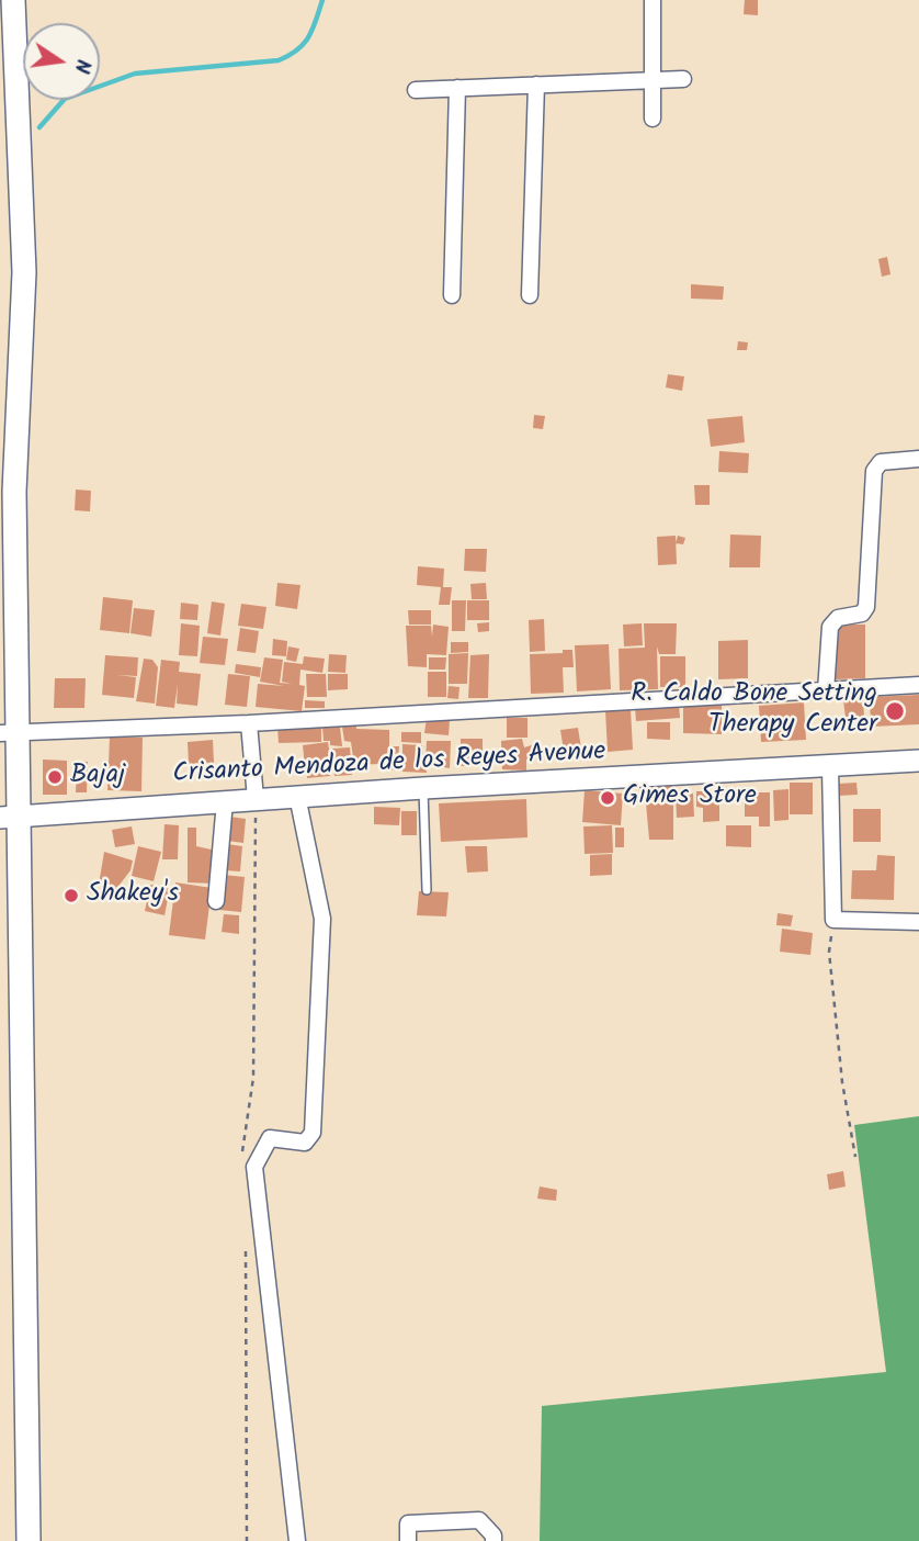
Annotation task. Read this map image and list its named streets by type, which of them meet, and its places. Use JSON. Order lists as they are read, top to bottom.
{
  "streets": {
    "main road": ["Crisanto Mendoza de los Reyes Avenue"]
  },
  "places": [
    "R. Caldo Bone Setting Therapy Center",
    "Bajaj",
    "Gimes Store",
    "Shakey's"
  ],
  "north": "right"
}
